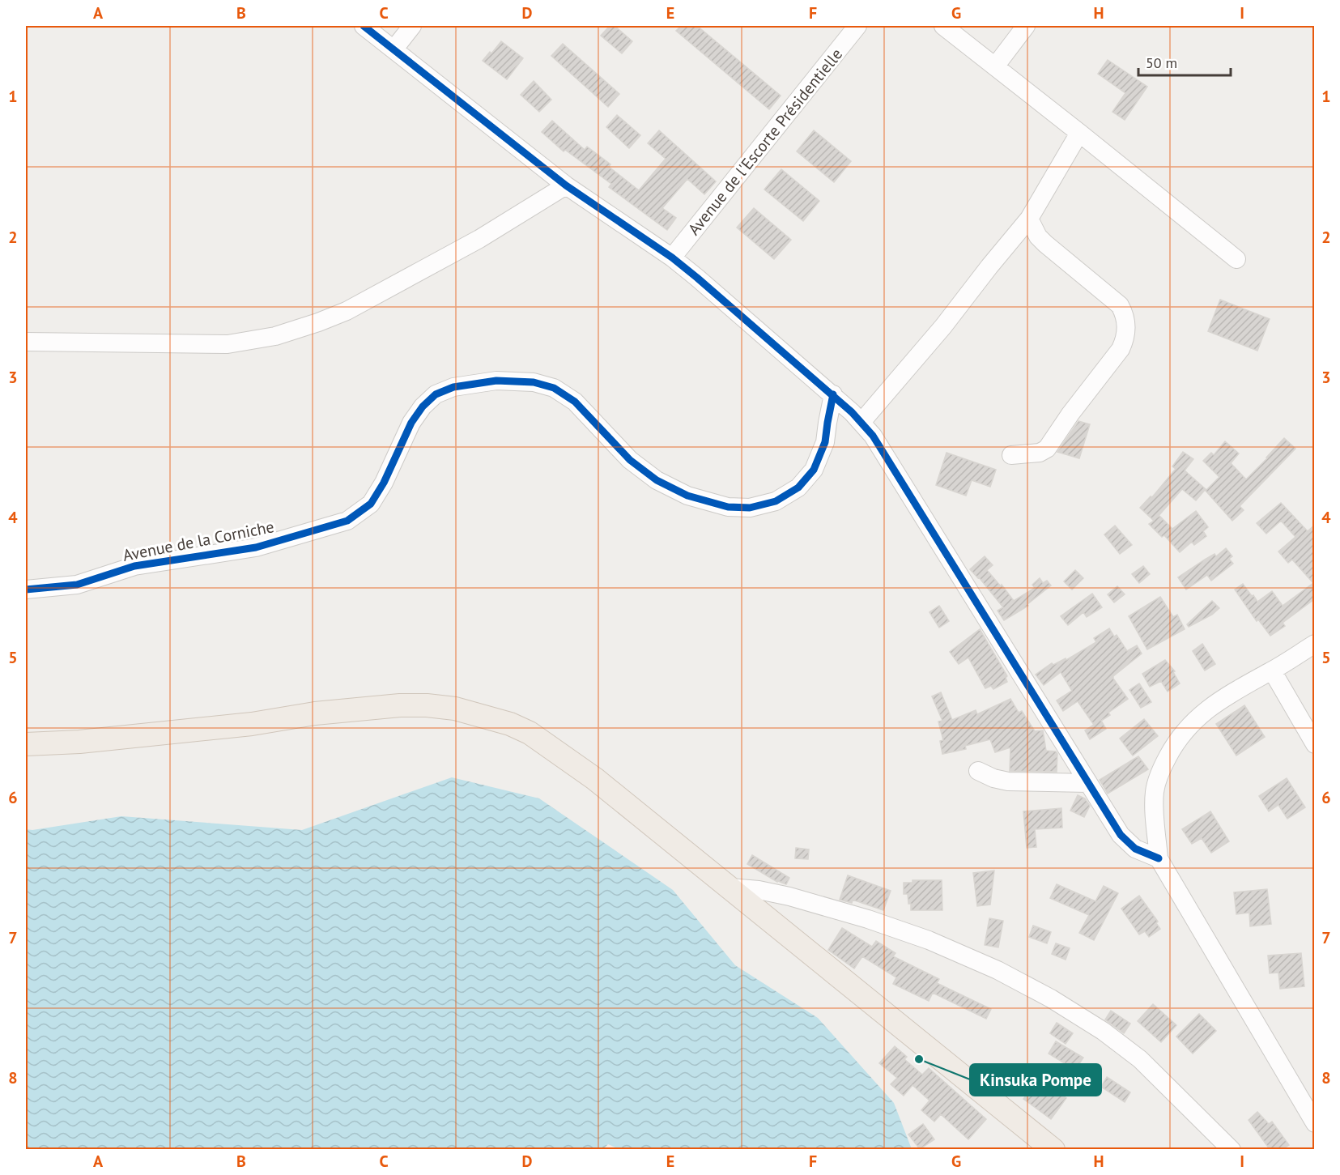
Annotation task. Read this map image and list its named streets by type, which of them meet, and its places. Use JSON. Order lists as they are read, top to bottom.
{
  "streets": {
    "street": ["Avenue de l'Escorte Présidentielle", "Avenue de la Corniche"]
  },
  "places": ["Kinsuka Pompe"],
  "scale_bar": "50 m",
  "grid": {
    "columns": [
      "A",
      "B",
      "C",
      "D",
      "E",
      "F",
      "G",
      "H",
      "I"
    ],
    "rows": [
      "1",
      "2",
      "3",
      "4",
      "5",
      "6",
      "7",
      "8"
    ]
  }
}
